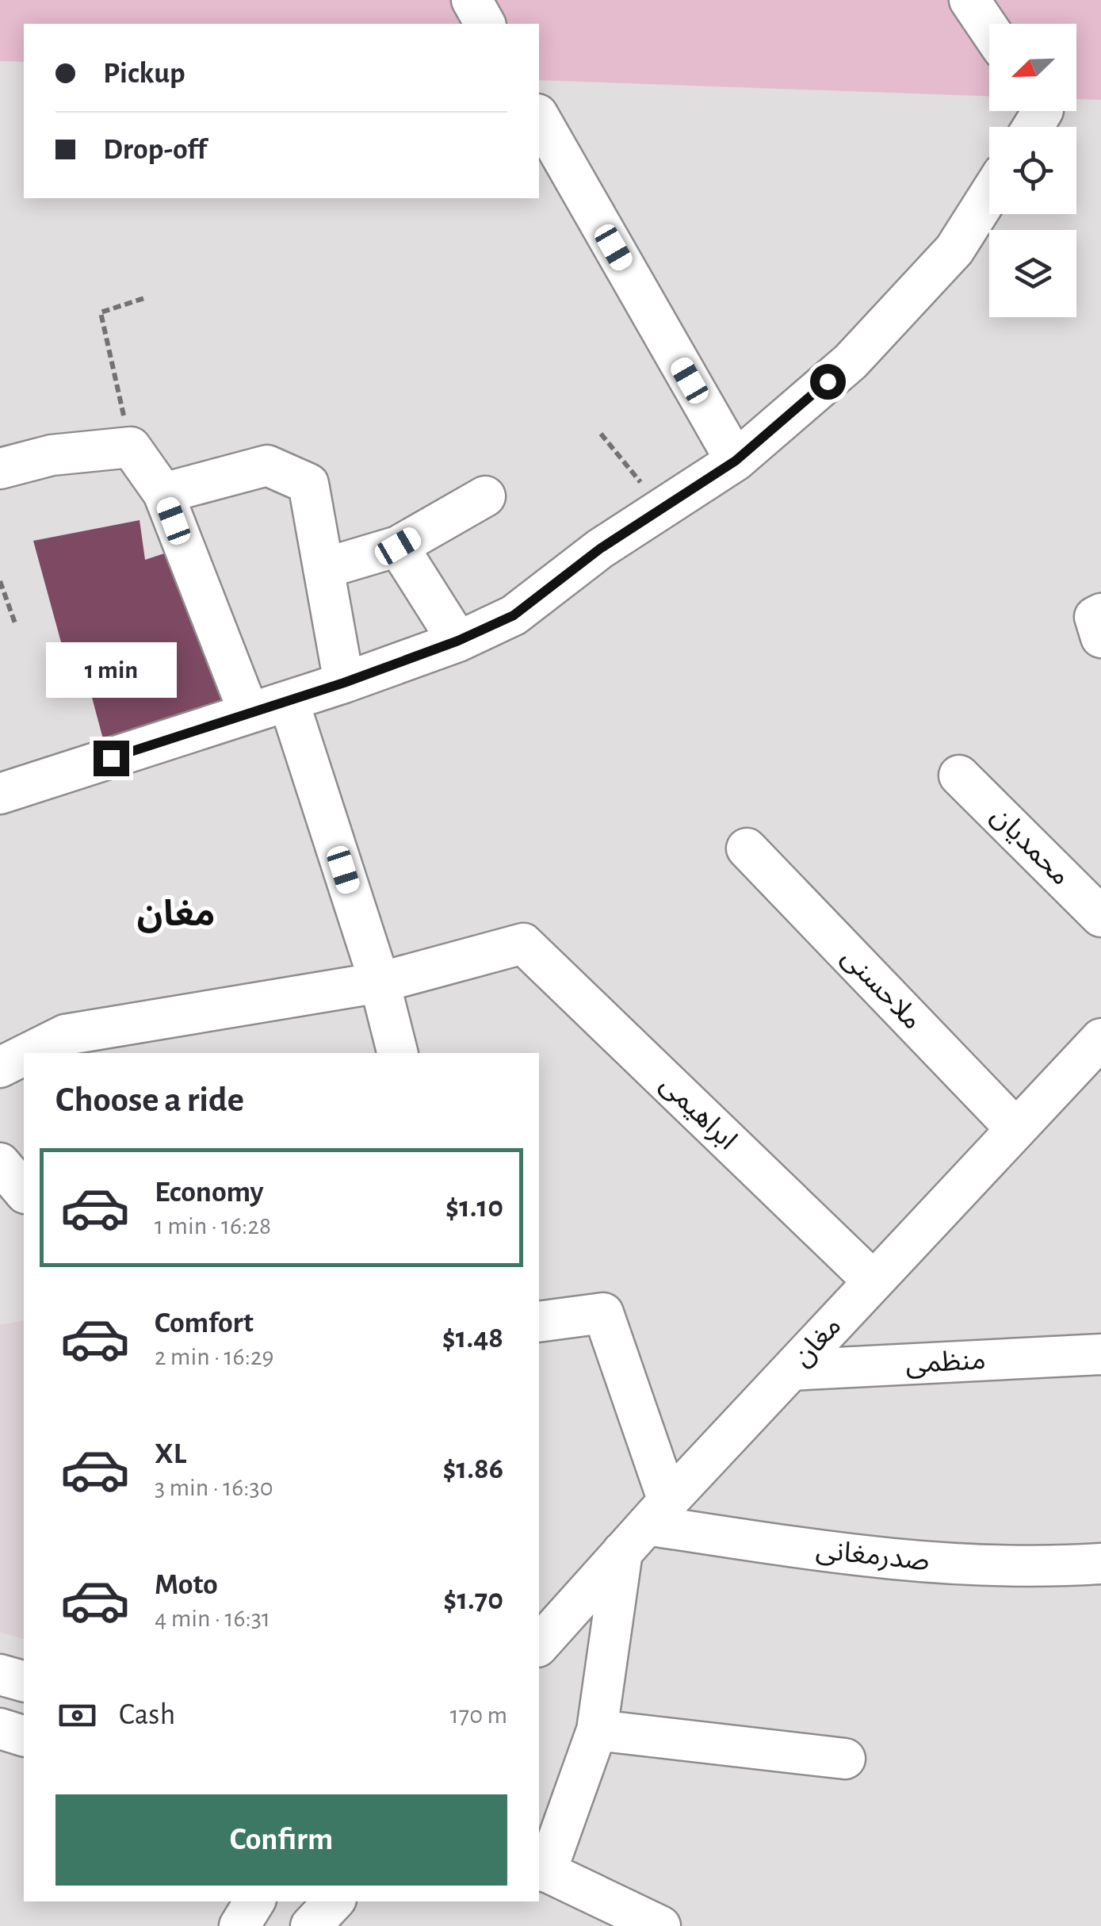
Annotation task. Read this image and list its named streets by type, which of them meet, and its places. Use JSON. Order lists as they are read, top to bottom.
{
  "streets": {
    "street": [
      "محمدیان",
      "ملاحسنی",
      "ابراهیمی",
      "مغان",
      "منظمی",
      "صدرمغانی"
    ]
  },
  "crossings": [
    ["ملاحسنی", "مغان"],
    ["ابراهیمی", "مغان"],
    ["مغان", "منظمی"],
    ["مغان", "صدرمغانی"]
  ],
  "districts": ["مغان"],
  "north": "bottom left",
  "page": {
    "banner": ["Pickup", "Drop-off"],
    "bubble": "1 min",
    "heading": "Choose a ride",
    "list": [
      {
        "name": "Economy",
        "note": "1 min · 16:28",
        "value": "$1.10"
      },
      {
        "name": "Comfort",
        "note": "2 min · 16:29",
        "value": "$1.48"
      },
      {
        "name": "XL",
        "note": "3 min · 16:30",
        "value": "$1.86"
      },
      {
        "name": "Moto",
        "note": "4 min · 16:31",
        "value": "$1.70"
      }
    ],
    "pay": ["Cash", "170 m"],
    "buttons": "Confirm"
  }
}
